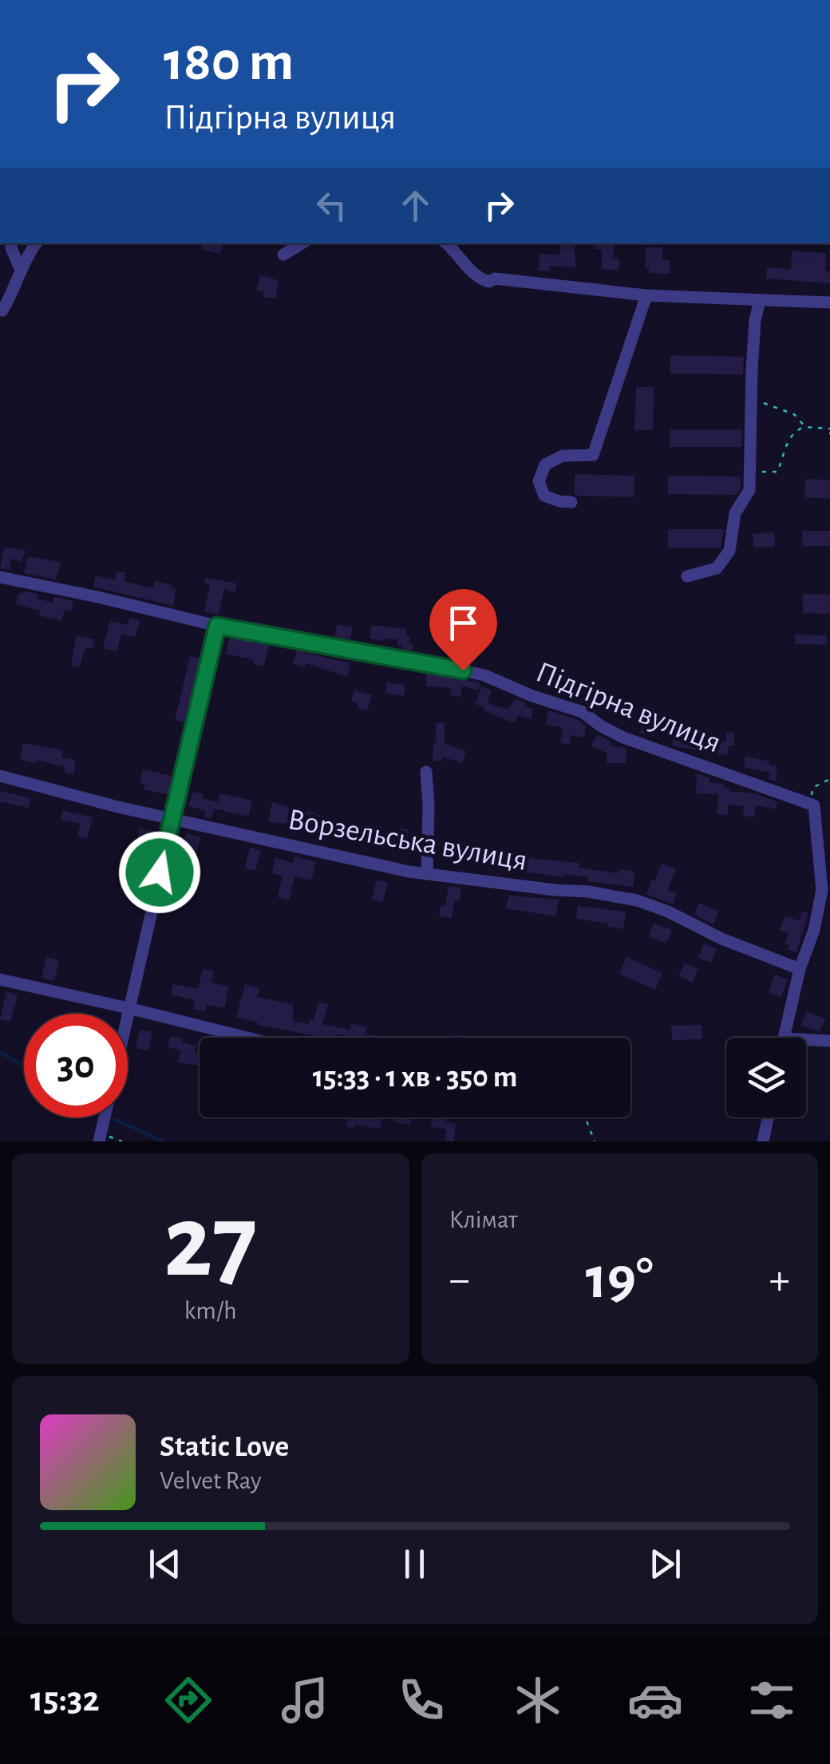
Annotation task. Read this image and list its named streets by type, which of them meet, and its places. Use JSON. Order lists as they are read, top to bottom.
{
  "streets": {
    "street": ["Підгірна вулиця", "Ворзельська вулиця"]
  },
  "page": {
    "turn": ["180 m", "Підгірна вулиця"],
    "limit": "30",
    "trip": "15:33 · 1 хв · 350 m",
    "tile": [
      ["27", "km/h"],
      "Клімат"
    ],
    "heat": ["−", "19°", "+"],
    "song": ["Static Love", "Velvet Ray"],
    "tabs": "15:32"
  }
}
